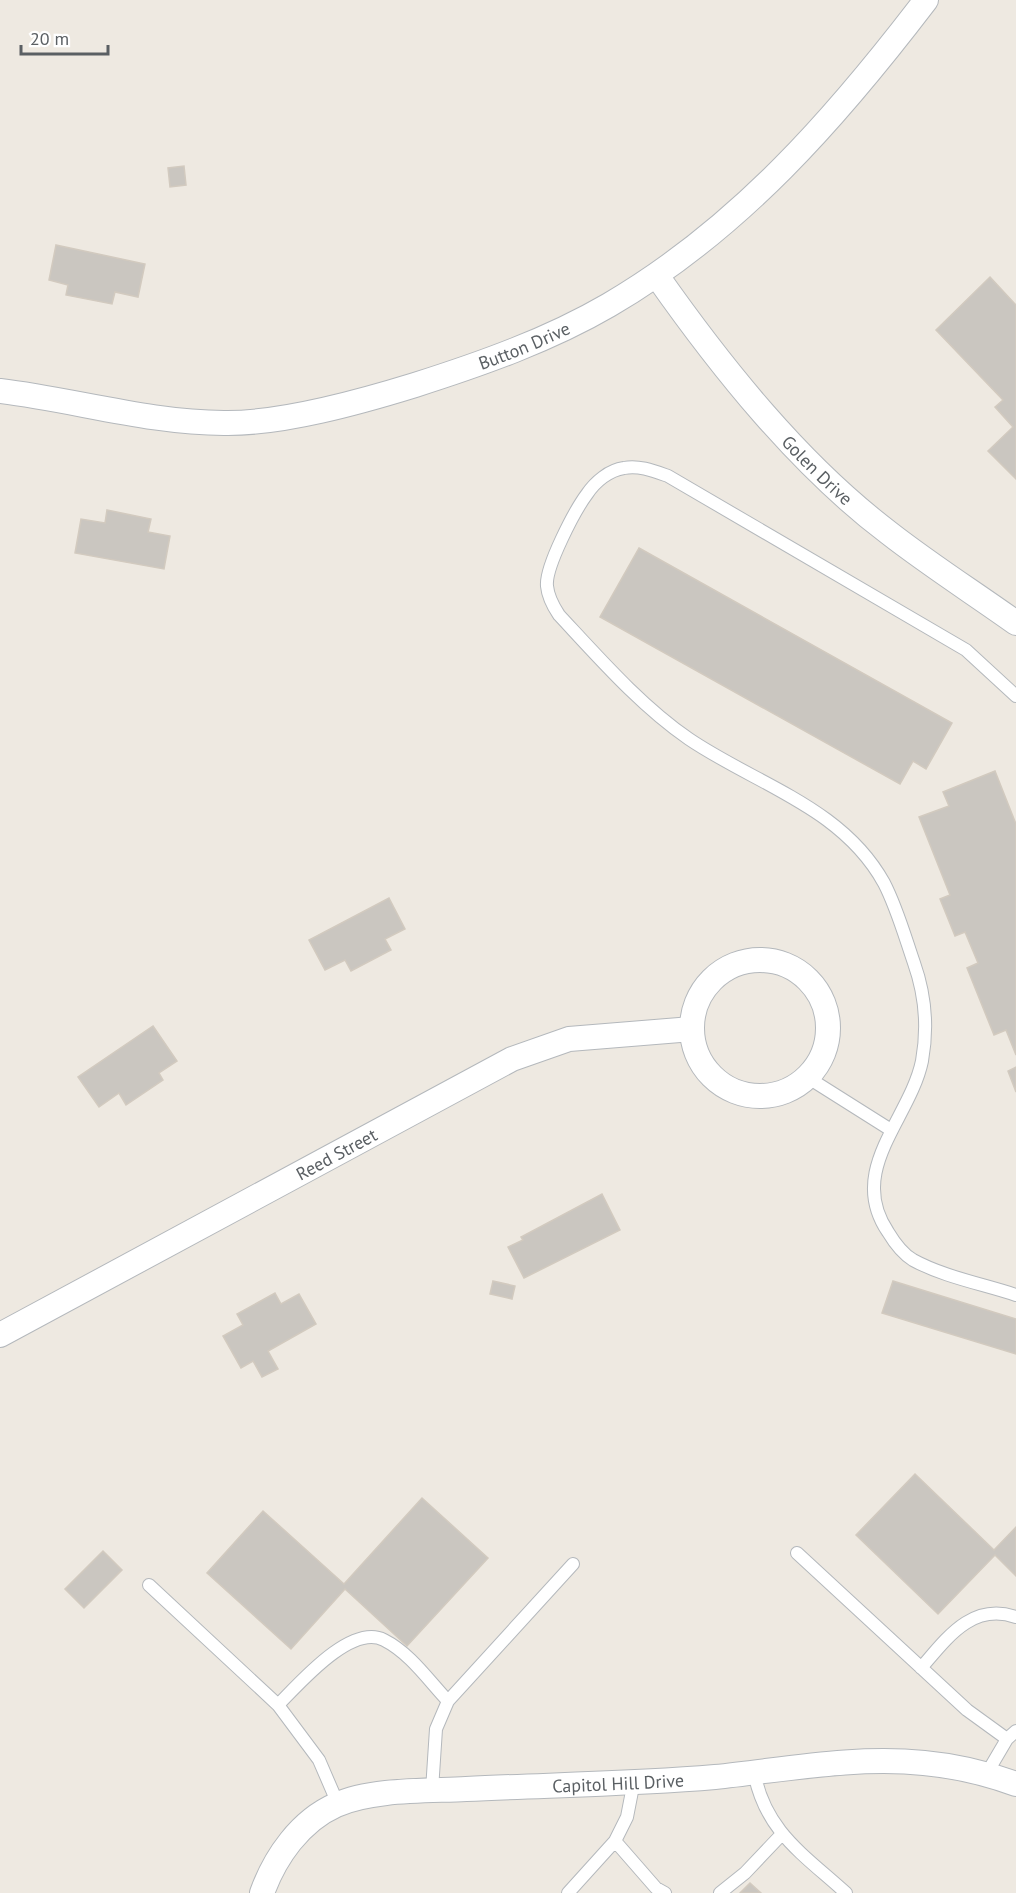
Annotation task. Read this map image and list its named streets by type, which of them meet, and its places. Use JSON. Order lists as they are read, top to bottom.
{
  "streets": {
    "street": [
      "Button Drive",
      "Golen Drive",
      "Reed Street",
      "Capitol Hill Drive"
    ]
  },
  "crossings": [
    ["Button Drive", "Golen Drive"]
  ],
  "scale_bar": "20 m"
}
